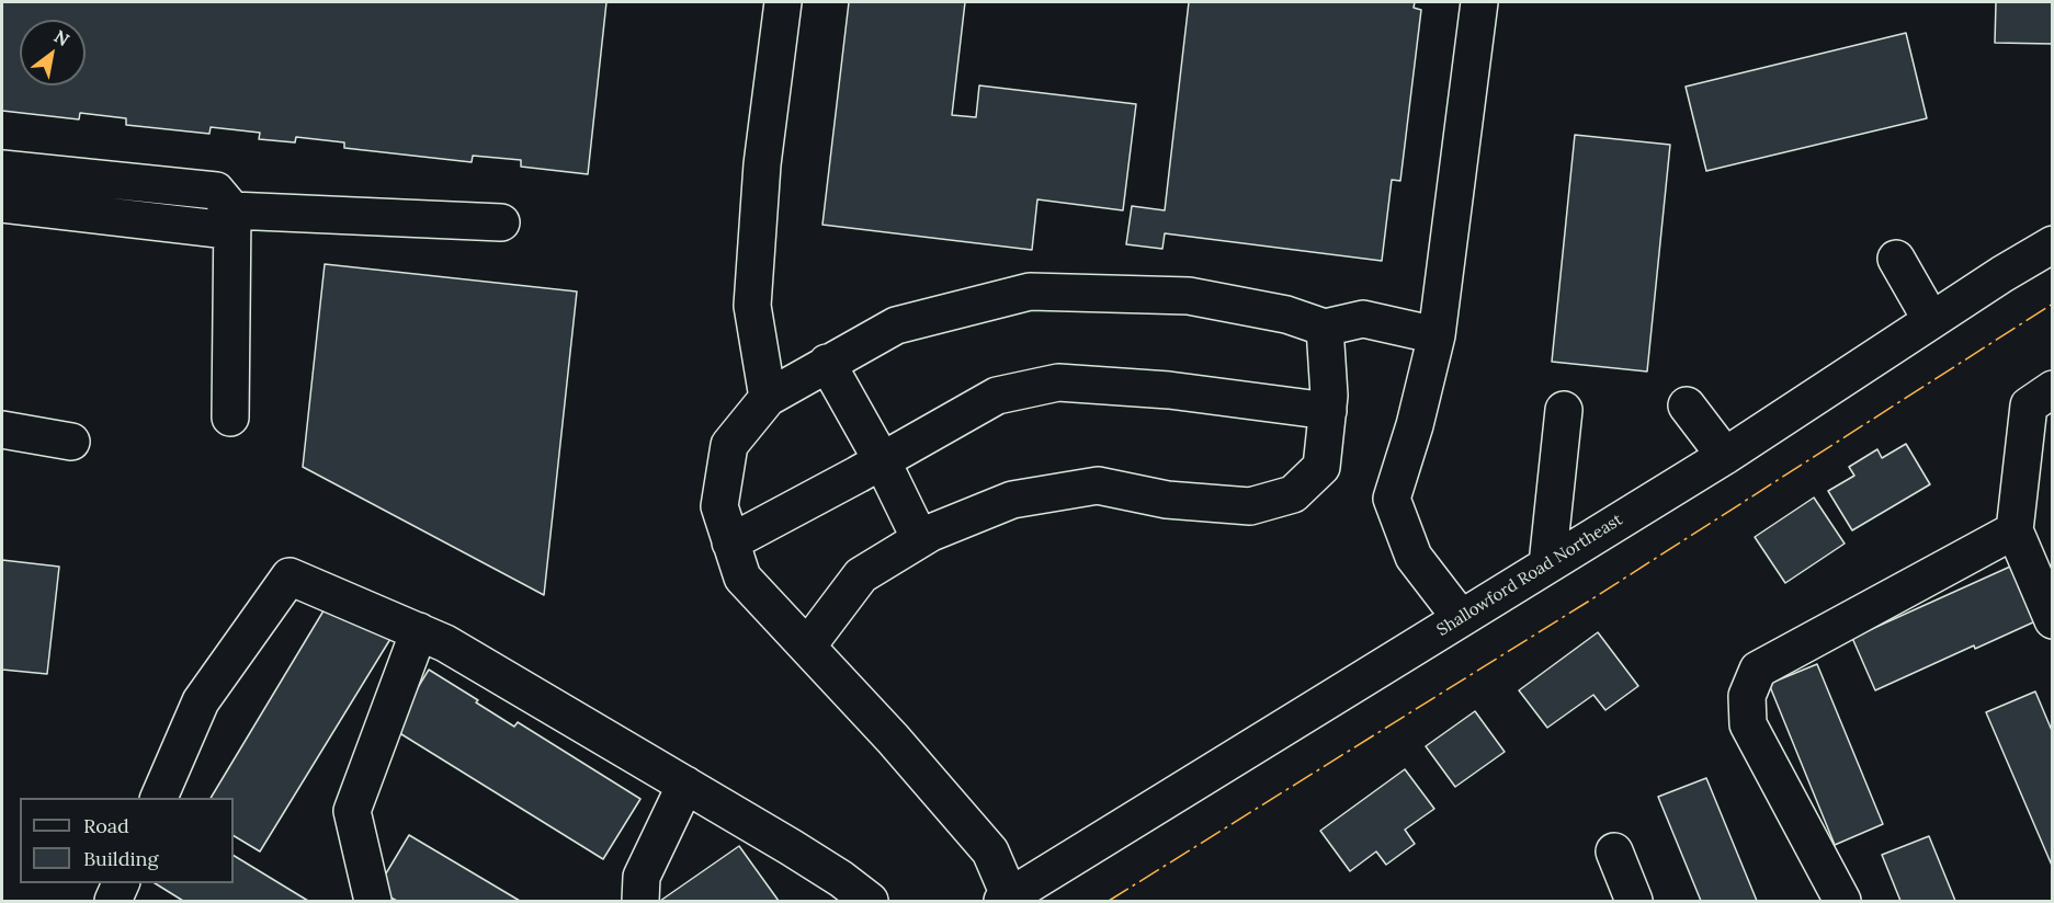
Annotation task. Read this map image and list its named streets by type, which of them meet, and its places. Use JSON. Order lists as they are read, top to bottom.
{
  "streets": {
    "street": ["Shallowford Road Northeast"]
  },
  "legend": ["Road", "Building"],
  "north": "top right"
}
